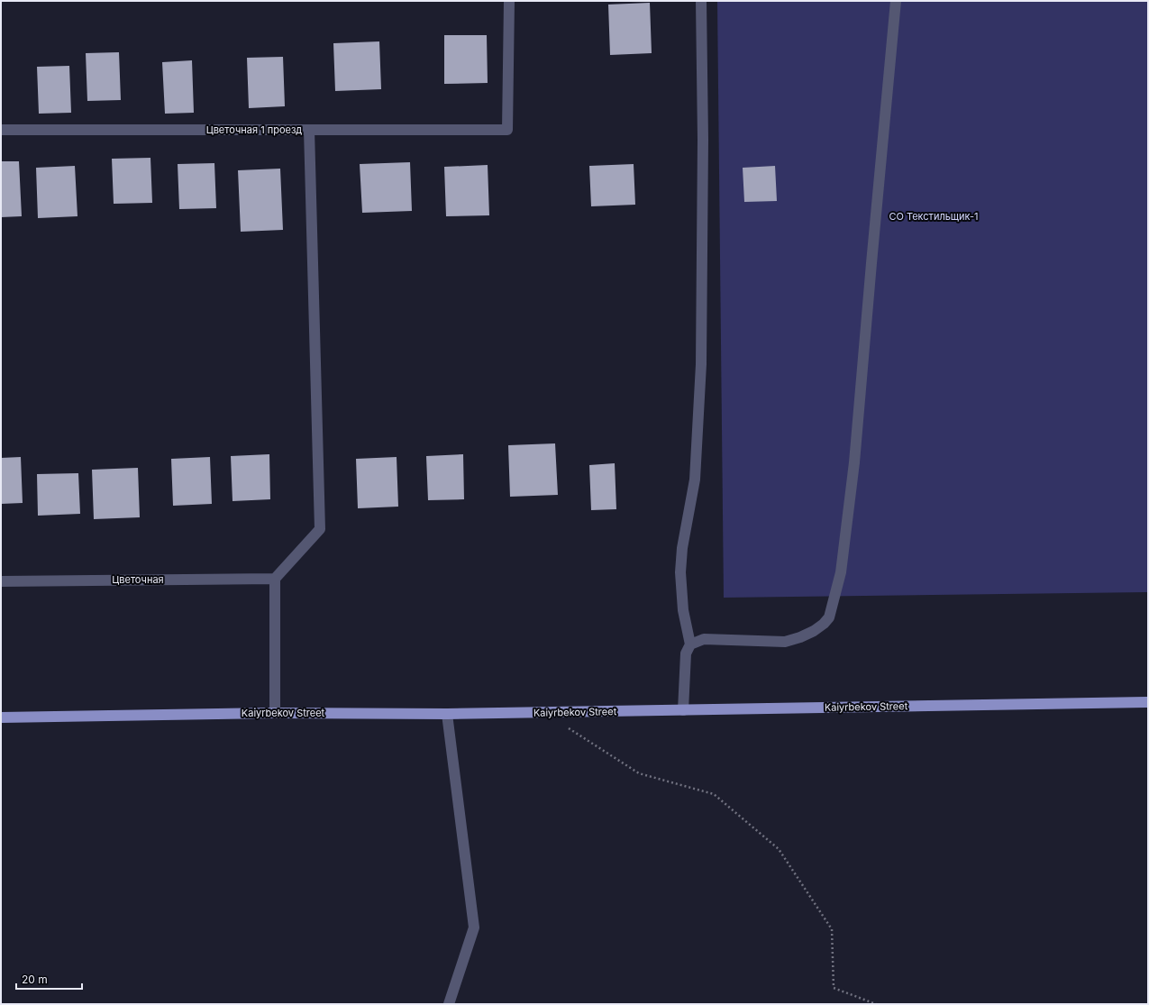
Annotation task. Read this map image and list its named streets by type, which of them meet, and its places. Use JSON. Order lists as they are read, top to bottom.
{
  "streets": {
    "main road": ["Kaiyrbekov Street"],
    "street": ["Цветочная 1 проезд", "Цветочная"]
  },
  "parks": ["СО Текстильщик-1"],
  "scale_bar": "20 m"
}
